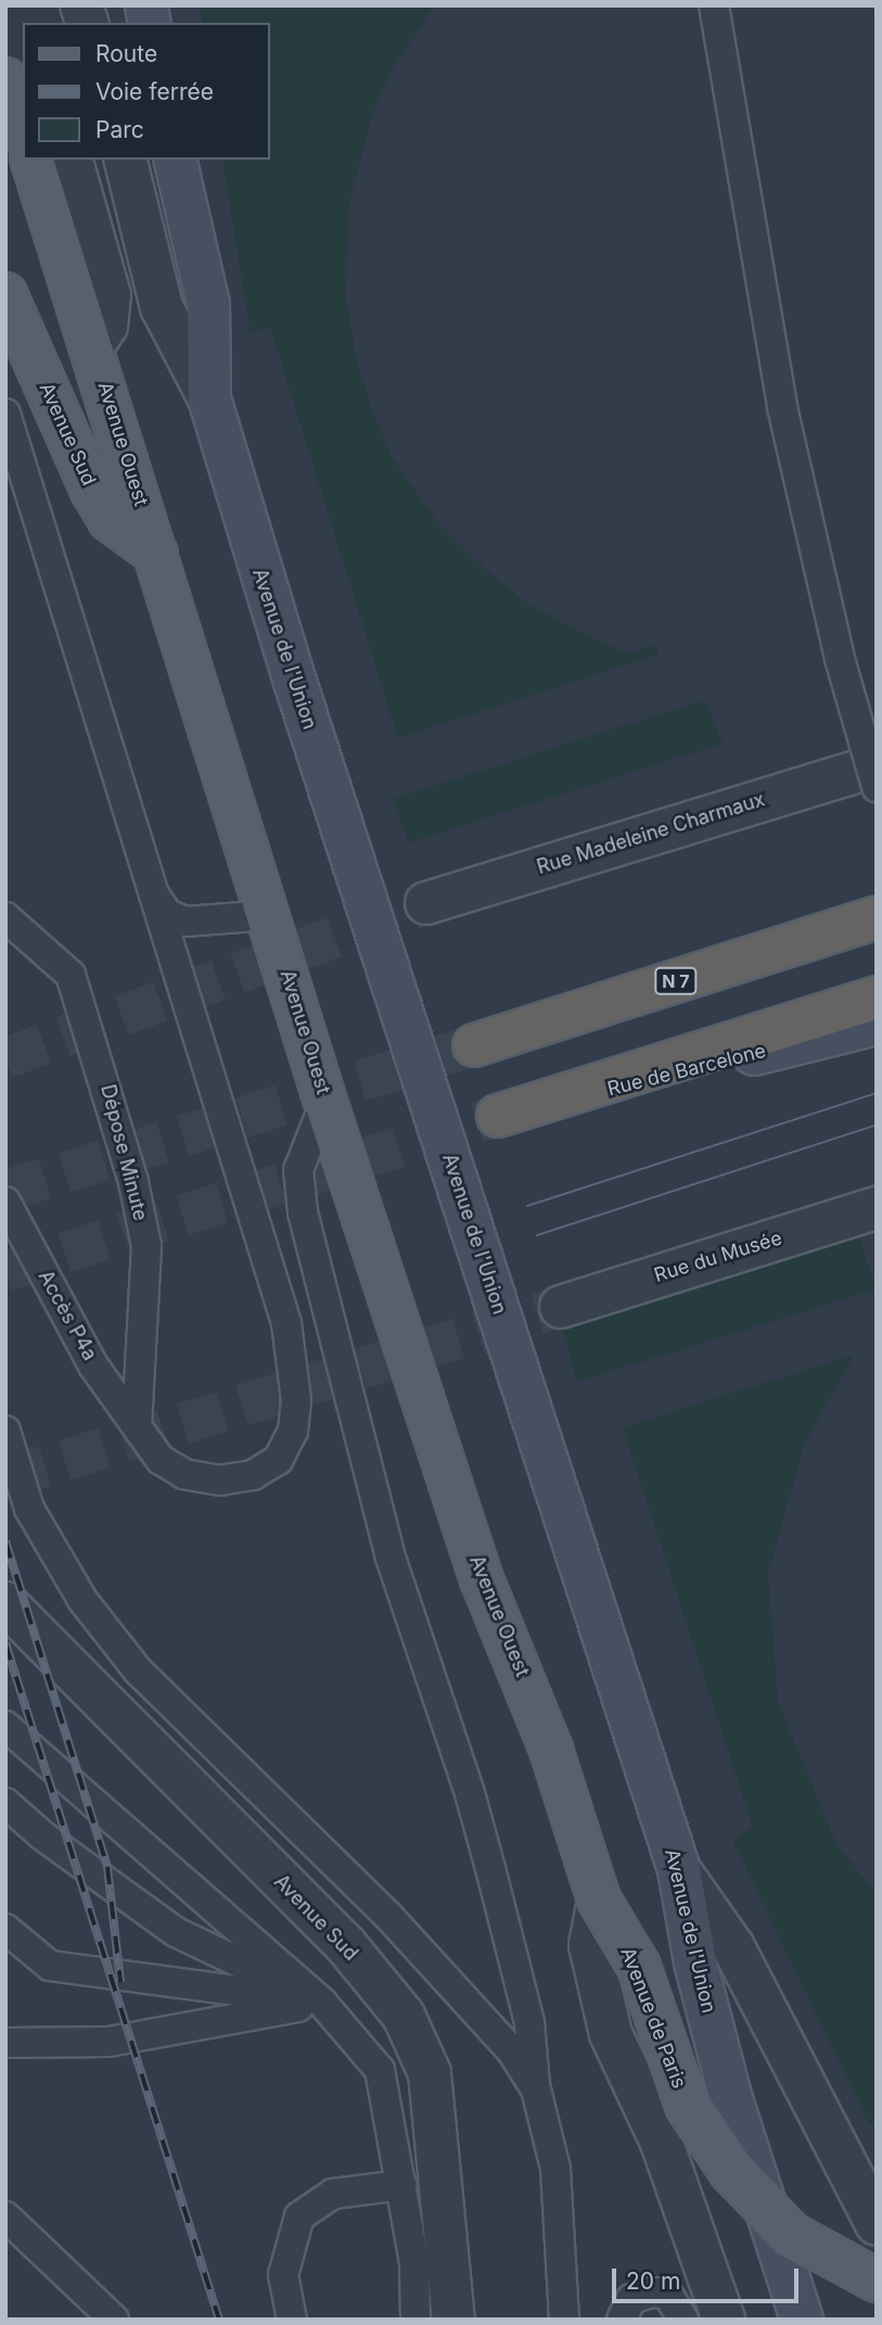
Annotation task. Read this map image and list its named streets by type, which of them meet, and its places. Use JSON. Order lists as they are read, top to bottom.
{
  "streets": {
    "highway": ["N 7"],
    "main road": [
      "Avenue Sud",
      "Avenue Ouest",
      "Avenue de l'Union",
      "Rue de Barcelone",
      "Avenue de Paris"
    ],
    "street": ["Rue Madeleine Charmaux", "Rue du Musée"],
    "lane": ["Dépose Minute", "Accès P4a"]
  },
  "crossings": [
    ["Avenue Sud", "Avenue Ouest"],
    ["Avenue Ouest", "Avenue de Paris"],
    ["Dépose Minute", "Accès P4a"]
  ],
  "legend": ["Route", "Voie ferrée", "Parc"],
  "scale_bar": "20 m"
}
